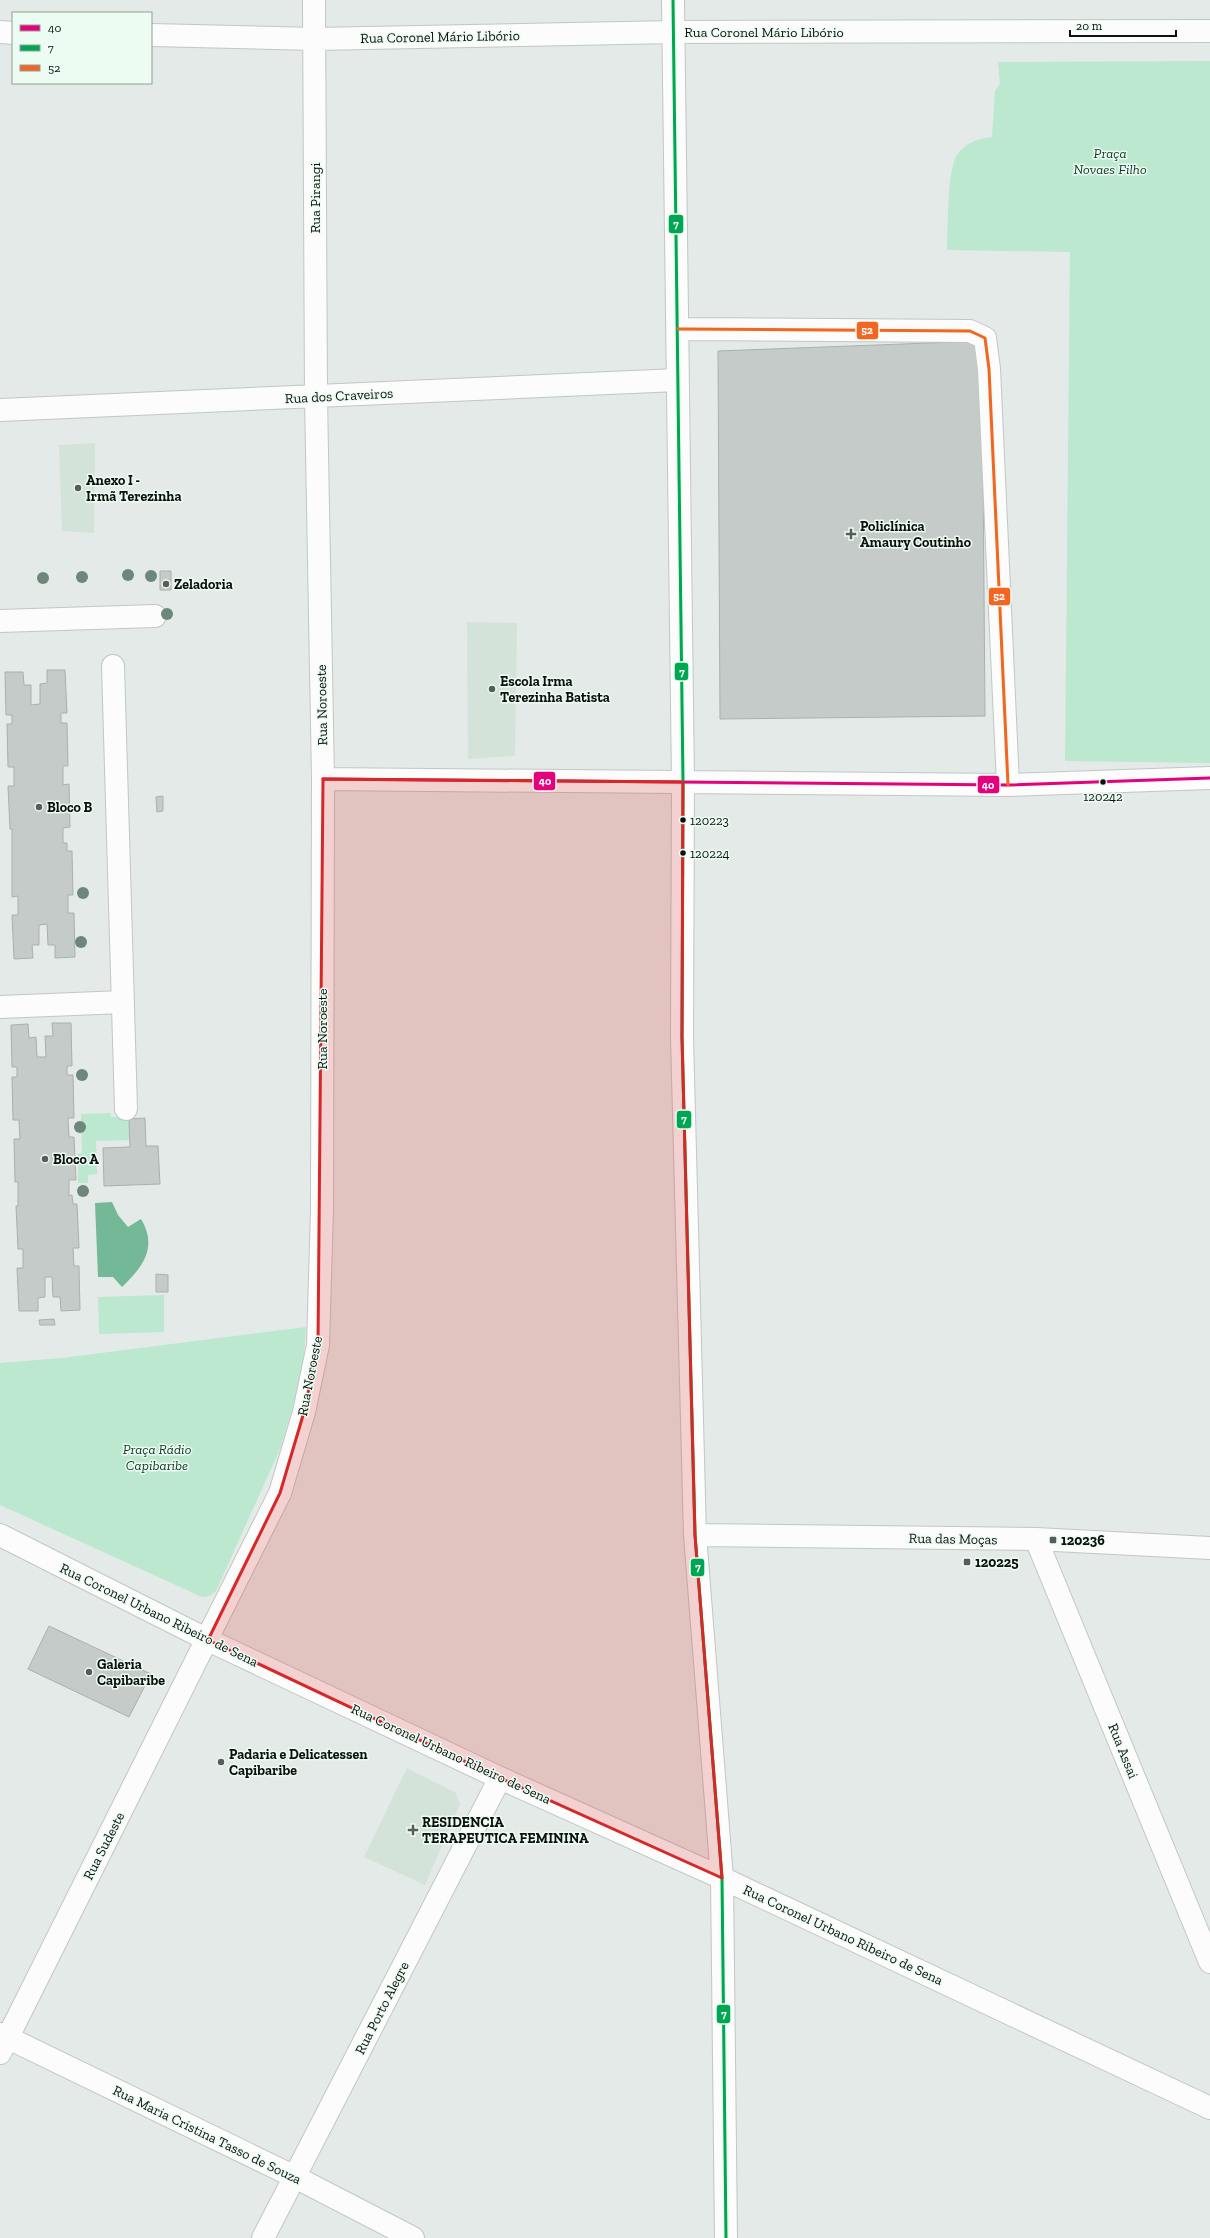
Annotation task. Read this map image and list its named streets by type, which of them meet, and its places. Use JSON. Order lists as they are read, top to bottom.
{
  "streets": {
    "street": [
      "Rua Coronel Mário Libório",
      "Rua Pirangi",
      "Rua dos Craveiros",
      "Rua Noroeste",
      "Rua das Moças",
      "Rua Coronel Urbano Ribeiro de Sena",
      "Rua Assai",
      "Rua Sudeste",
      "Rua Porto Alegre",
      "Rua Maria Cristina Tasso de Souza"
    ]
  },
  "crossings": [
    ["Rua Coronel Mário Libório", "Rua Pirangi"],
    ["Rua Pirangi", "Rua dos Craveiros"],
    ["Rua Pirangi", "Rua Noroeste"],
    ["Rua dos Craveiros", "Rua Noroeste"],
    ["Rua Noroeste", "Rua Coronel Urbano Ribeiro de Sena"],
    ["Rua Noroeste", "Rua Sudeste"],
    ["Rua das Moças", "Rua Assai"],
    ["Rua Coronel Urbano Ribeiro de Sena", "Rua Sudeste"],
    ["Rua Coronel Urbano Ribeiro de Sena", "Rua Porto Alegre"],
    ["Rua Sudeste", "Rua Maria Cristina Tasso de Souza"],
    ["Rua Porto Alegre", "Rua Maria Cristina Tasso de Souza"]
  ],
  "parks": ["Praça Novaes Filho", "Praça Rádio Capibaribe"],
  "places": {
    "other": [
      "Anexo I - Irmã Terezinha",
      "Zeladoria",
      "Escola Irma Terezinha Batista",
      "120242",
      "Bloco B",
      "120223",
      "120224",
      "Bloco A",
      "Galeria Capibaribe",
      "Padaria e Delicatessen Capibaribe"
    ],
    "health": ["Policlínica Amaury Coutinho", "RESIDENCIA TERAPEUTICA FEMININA"],
    "transit": ["120236", "120225"]
  },
  "lines": ["transit line 7", "transit line 52", "transit line 40"],
  "legend": ["40", "7", "52"],
  "scale_bar": "20 m"
}
